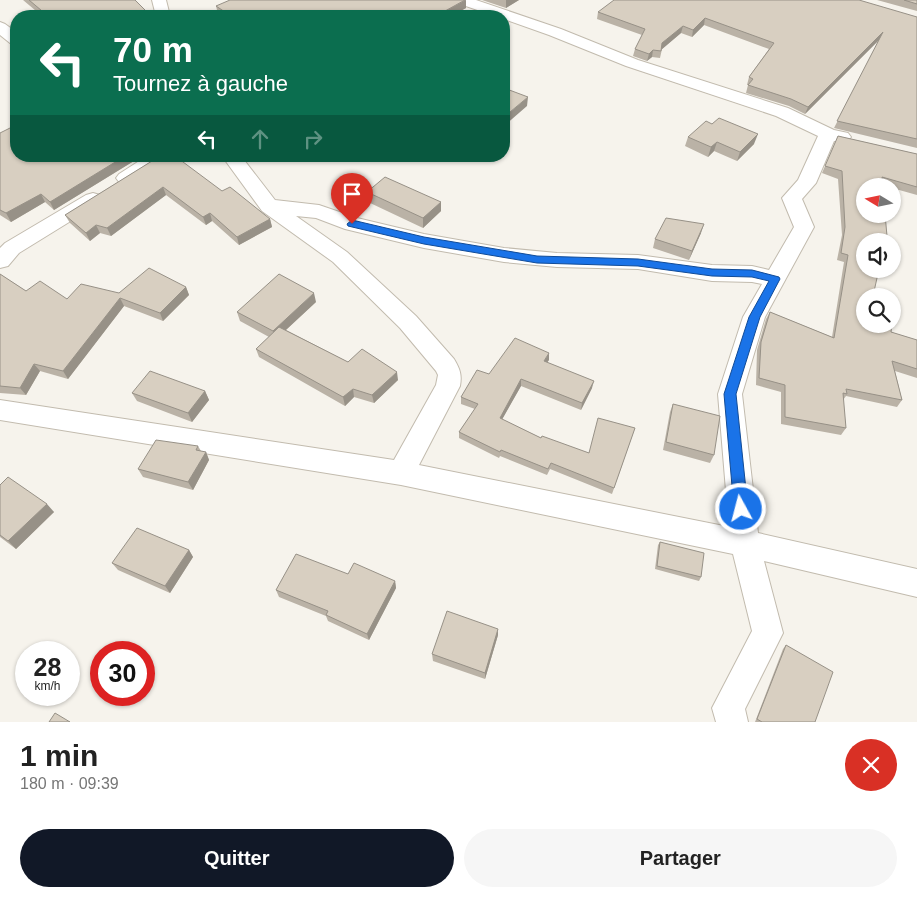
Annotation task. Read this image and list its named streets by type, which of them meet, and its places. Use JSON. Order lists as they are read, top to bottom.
{
  "north": "left",
  "page": {
    "turn": ["70 m", "Tournez à gauche"],
    "speed": "28 km/h",
    "limit": "30",
    "heading": ["1 min", "180 m · 09:39"],
    "buttons": ["Quitter", "Partager"]
  }
}
